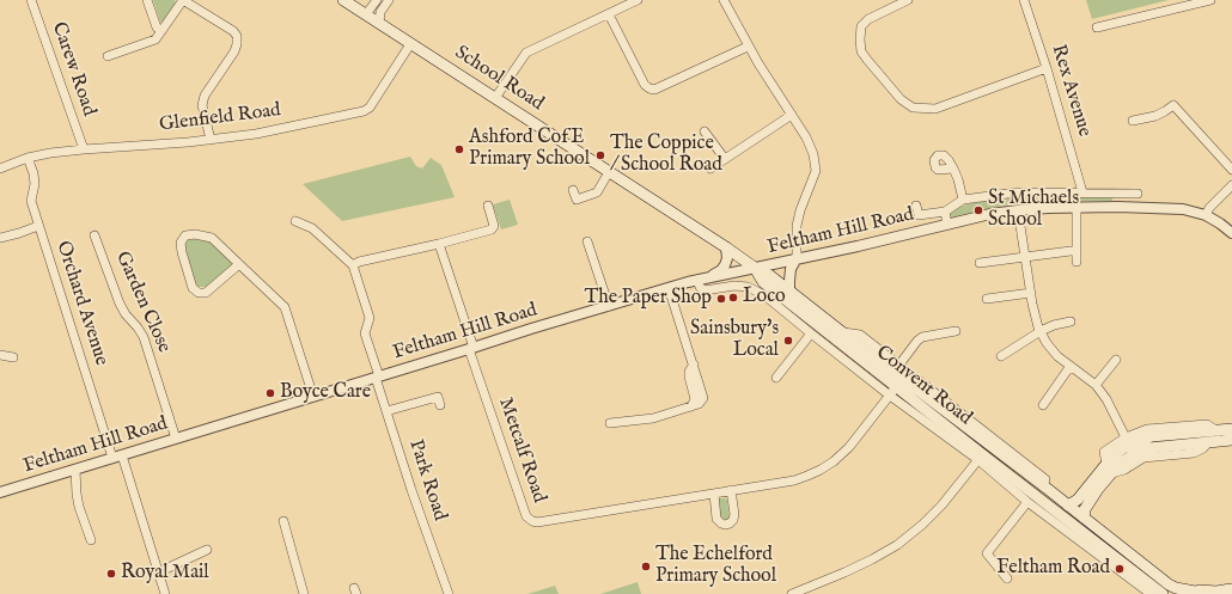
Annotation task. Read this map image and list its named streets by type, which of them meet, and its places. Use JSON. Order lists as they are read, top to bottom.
{
  "streets": {
    "main road": ["School Road", "Convent Road"],
    "street": [
      "Carew Road",
      "Rex Avenue",
      "Glenfield Road",
      "Feltham Hill Road",
      "Garden Close",
      "Orchard Avenue",
      "Metcalf Road",
      "Park Road"
    ]
  },
  "crossings": [
    ["Carew Road", "Glenfield Road"],
    ["School Road", "Glenfield Road"],
    ["School Road", "Feltham Hill Road"],
    ["School Road", "Convent Road"],
    ["Glenfield Road", "Orchard Avenue"],
    ["Feltham Hill Road", "Garden Close"],
    ["Feltham Hill Road", "Orchard Avenue"],
    ["Feltham Hill Road", "Convent Road"],
    ["Feltham Hill Road", "Metcalf Road"],
    ["Feltham Hill Road", "Park Road"],
    ["Convent Road", "Metcalf Road"]
  ],
  "places": [
    "Ashford CofE Primary School",
    "The Coppice / School Road",
    "St Michaels School",
    "Loco",
    "The Paper Shop",
    "Sainsbury's Local",
    "Boyce Care",
    "The Echelford Primary School",
    "Feltham Road",
    "Royal Mail"
  ]
}
